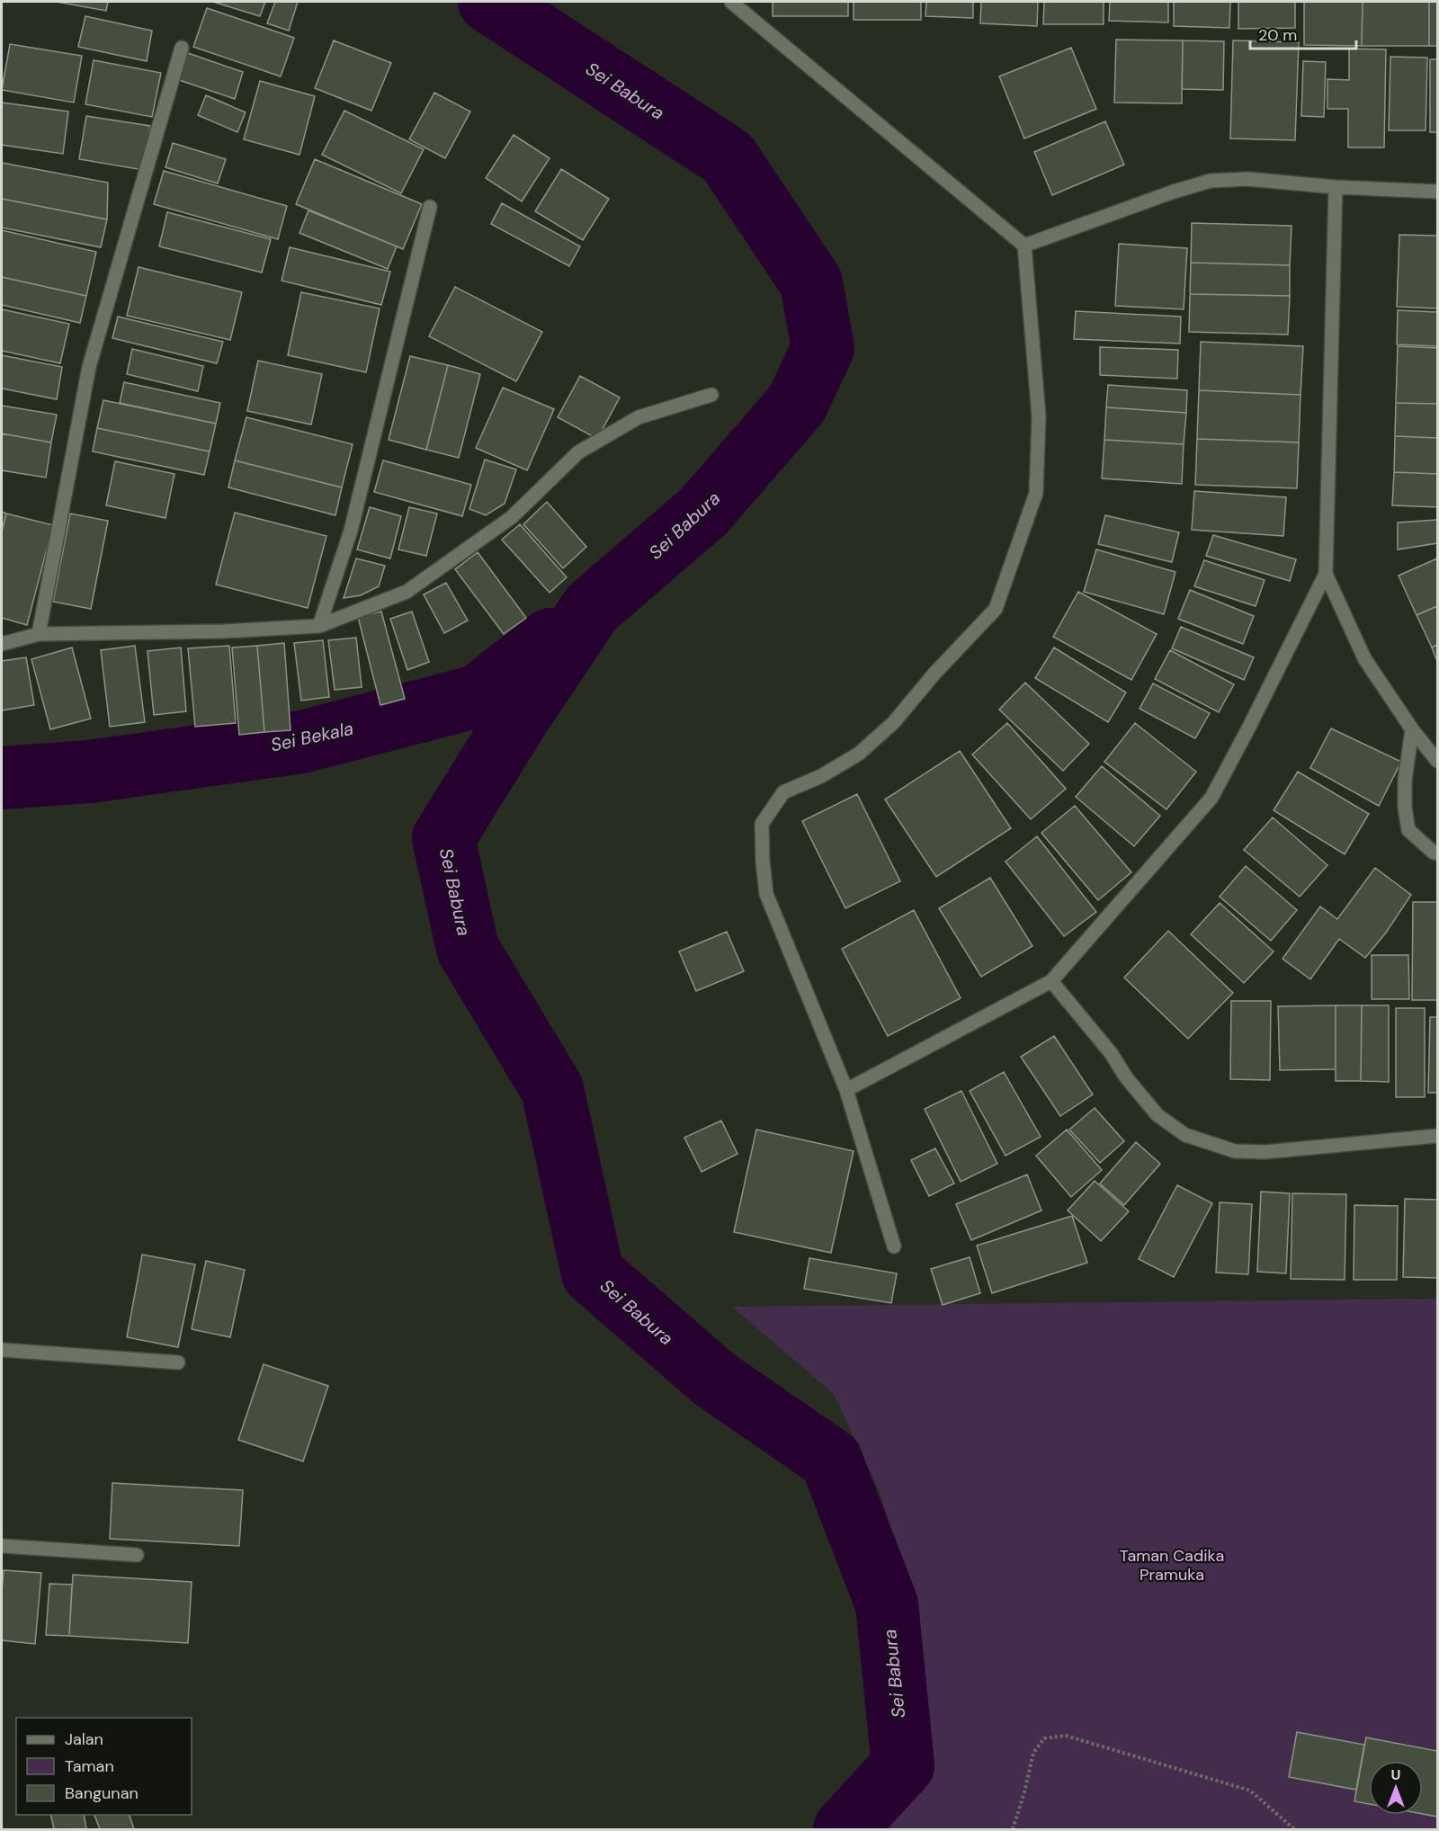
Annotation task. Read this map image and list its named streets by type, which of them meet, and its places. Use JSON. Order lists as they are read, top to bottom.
{
  "water": ["Sei Babura", "Sei Bekala"],
  "parks": ["Taman Cadika Pramuka"],
  "legend": ["Jalan", "Taman", "Bangunan"],
  "scale_bar": "20 m",
  "north": "top"
}
